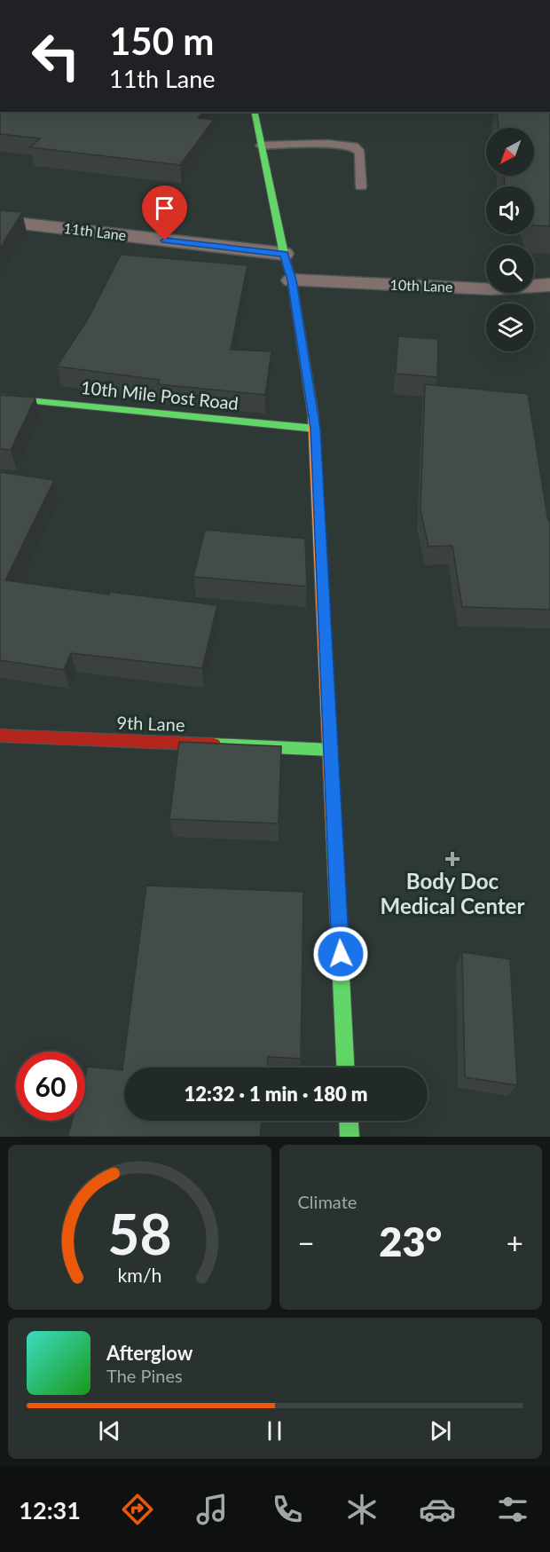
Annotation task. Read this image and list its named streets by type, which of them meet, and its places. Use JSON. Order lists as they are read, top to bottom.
{
  "streets": {
    "main road": ["10th Mile Post Road", "9th Lane"],
    "street": ["11th Lane", "10th Lane"]
  },
  "places": {
    "health": ["Body Doc Medical Center"]
  },
  "north": "bottom left",
  "page": {
    "turn": ["150 m", "11th Lane"],
    "limit": "60",
    "trip": "12:32 · 1 min · 180 m",
    "tile": "Climate",
    "heat": ["−", "23°", "+"],
    "song": ["Afterglow", "The Pines"],
    "tabs": "12:31",
    "gauge": ["58", "km/h"]
  }
}
